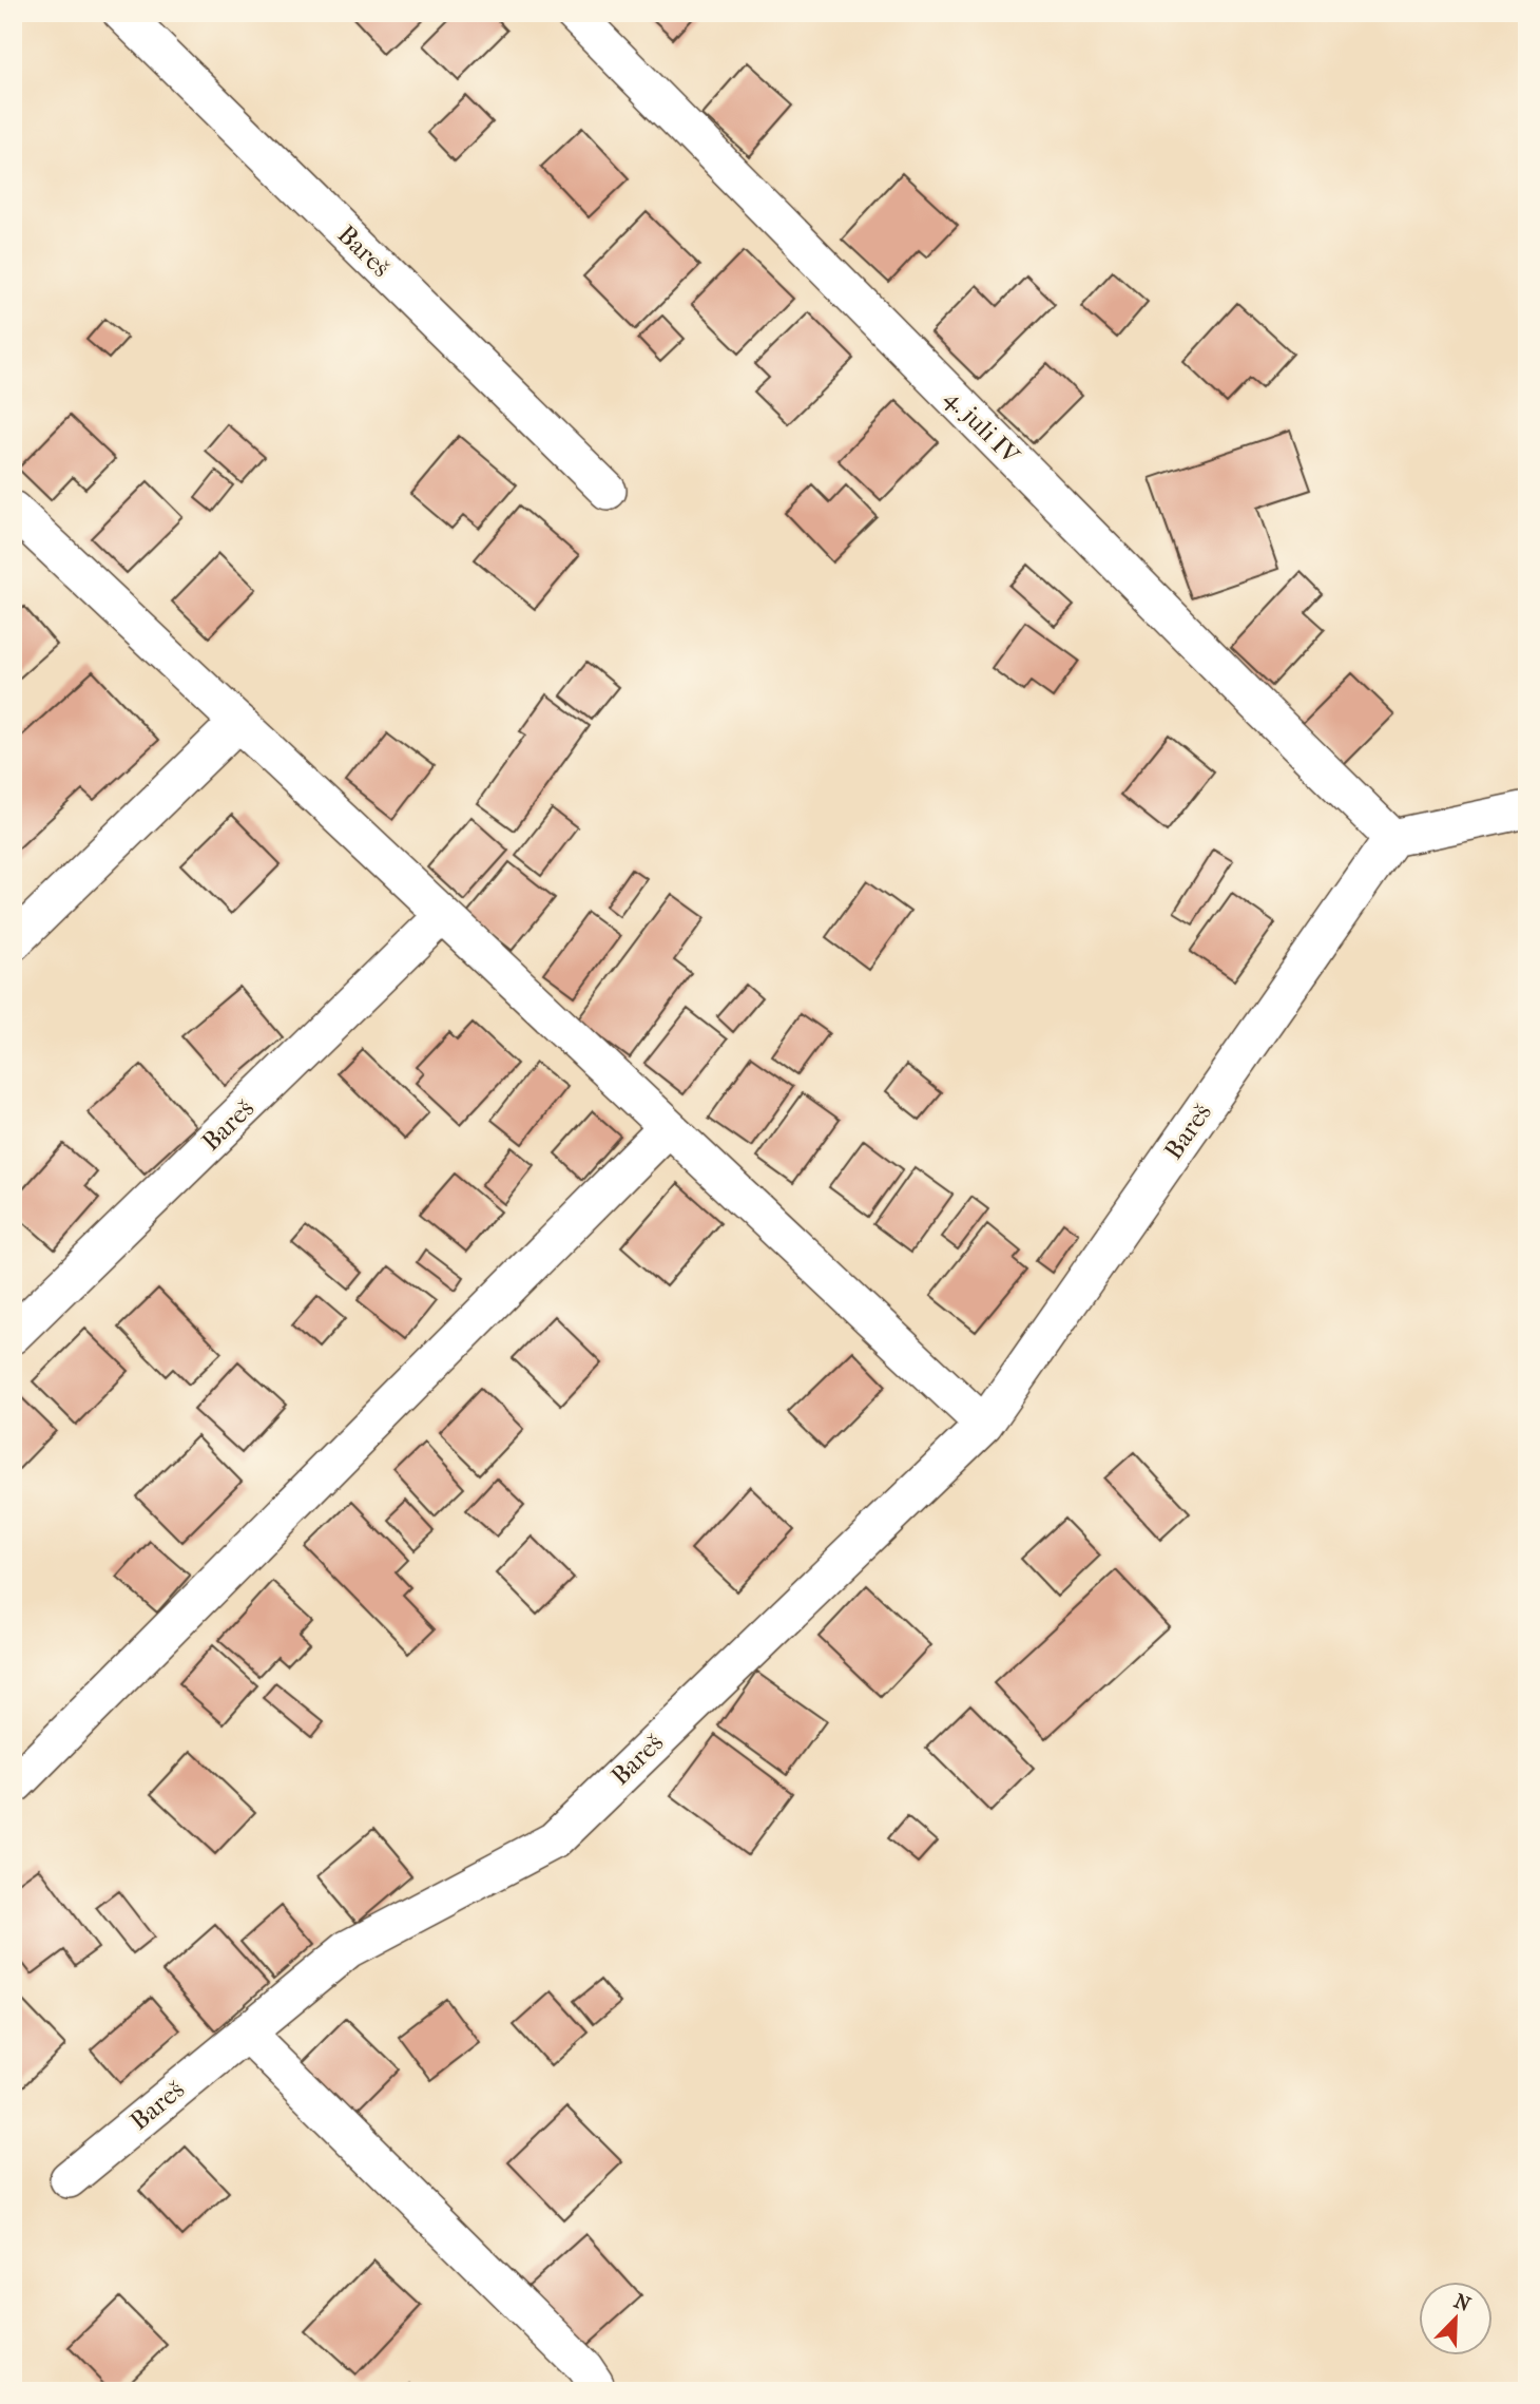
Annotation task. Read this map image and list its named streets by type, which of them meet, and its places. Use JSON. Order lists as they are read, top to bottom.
{
  "streets": {
    "street": ["Bareš", "4. juli IV"]
  },
  "crossings": [
    ["Bareš", "4. juli IV"]
  ],
  "north": "top right"
}
